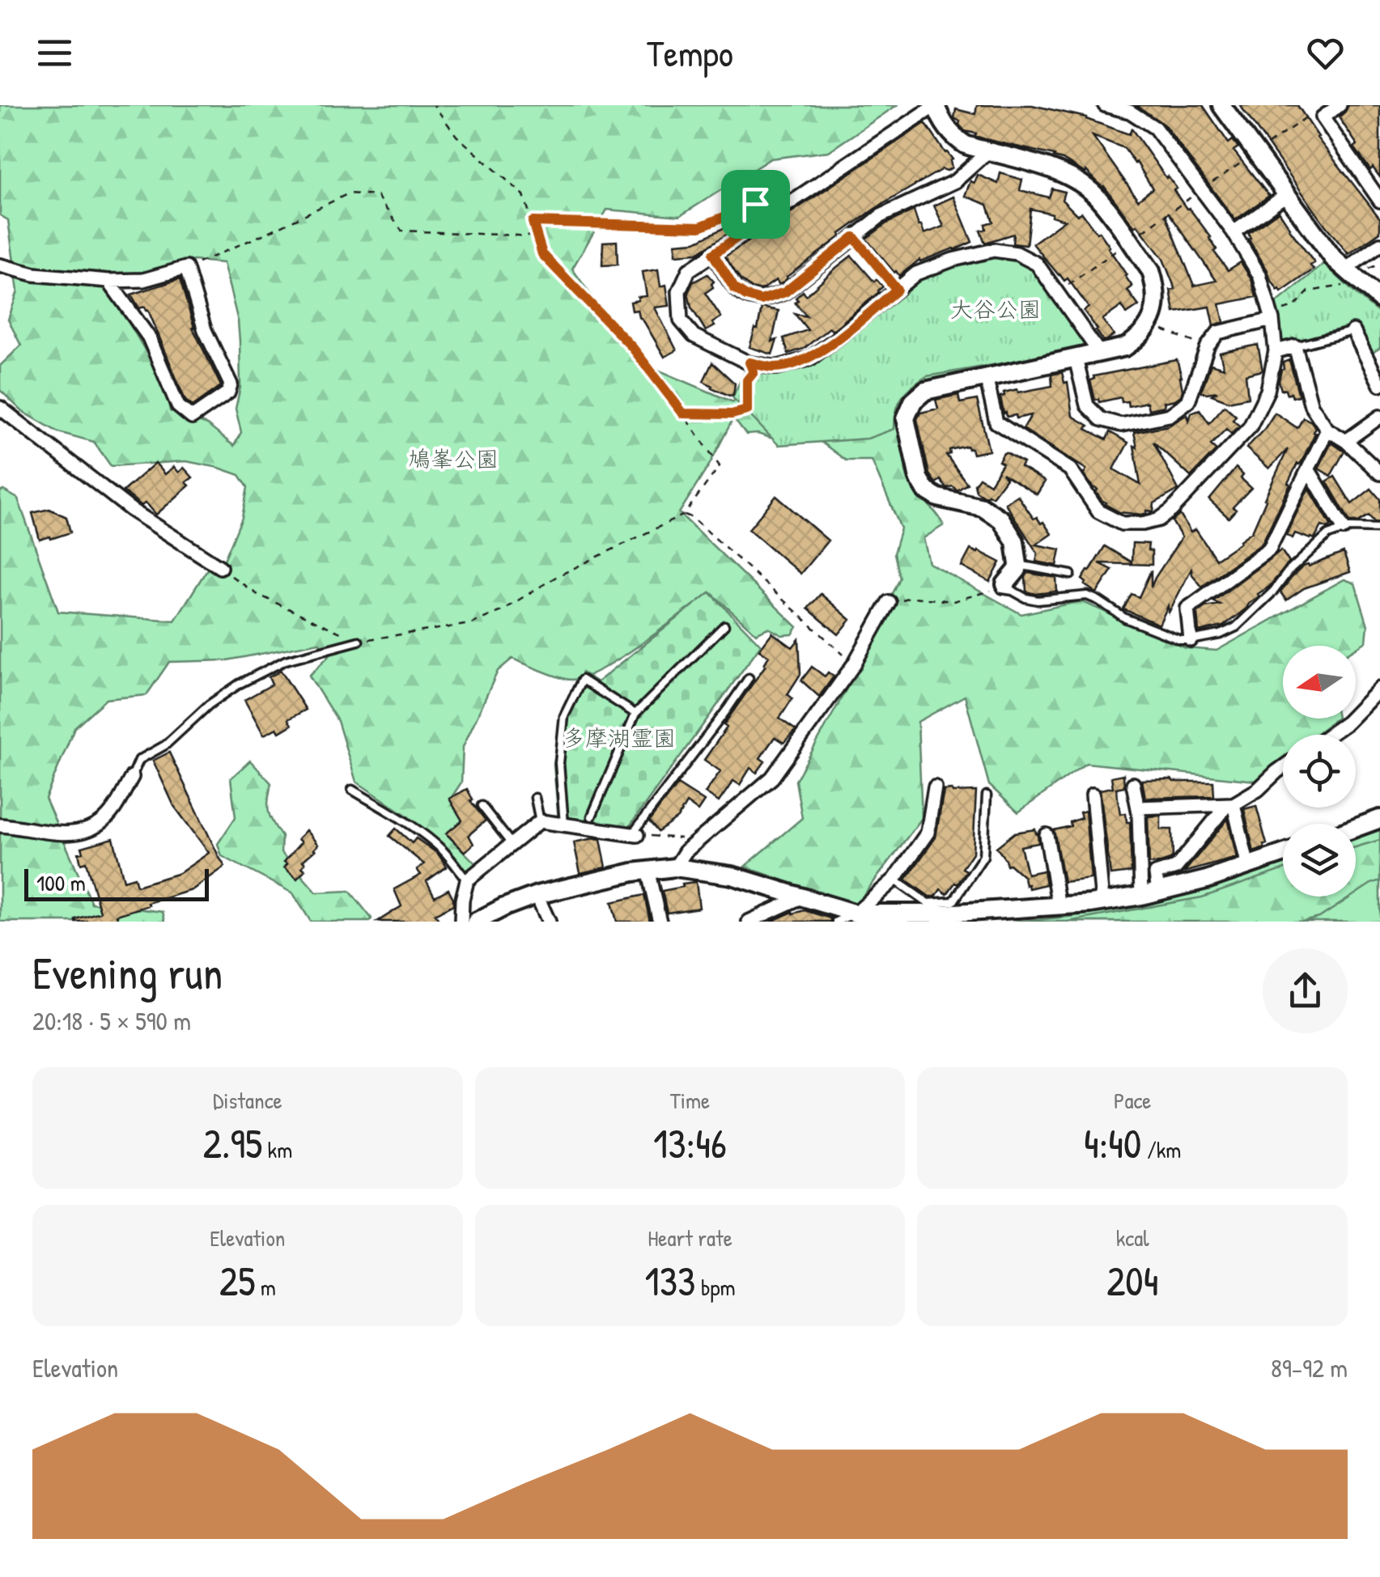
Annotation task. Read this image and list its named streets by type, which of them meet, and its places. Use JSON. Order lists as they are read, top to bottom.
{
  "parks": ["大谷公園", "鳩峯公園", "多摩湖霊園"],
  "scale_bar": "100 m",
  "north": "left",
  "page": {
    "header": "Tempo",
    "scale": "100 m",
    "heading": ["Evening run", "20:18 · 5 × 590 m"],
    "stats": [
      ["Distance", "2.95 km"],
      ["Time", "13:46"],
      ["Pace", "4:40 /km"],
      ["Elevation", "25 m"],
      ["Heart rate", "133 bpm"],
      ["kcal", "204"]
    ],
    "chart": ["Elevation", "89–92 m"]
  }
}
